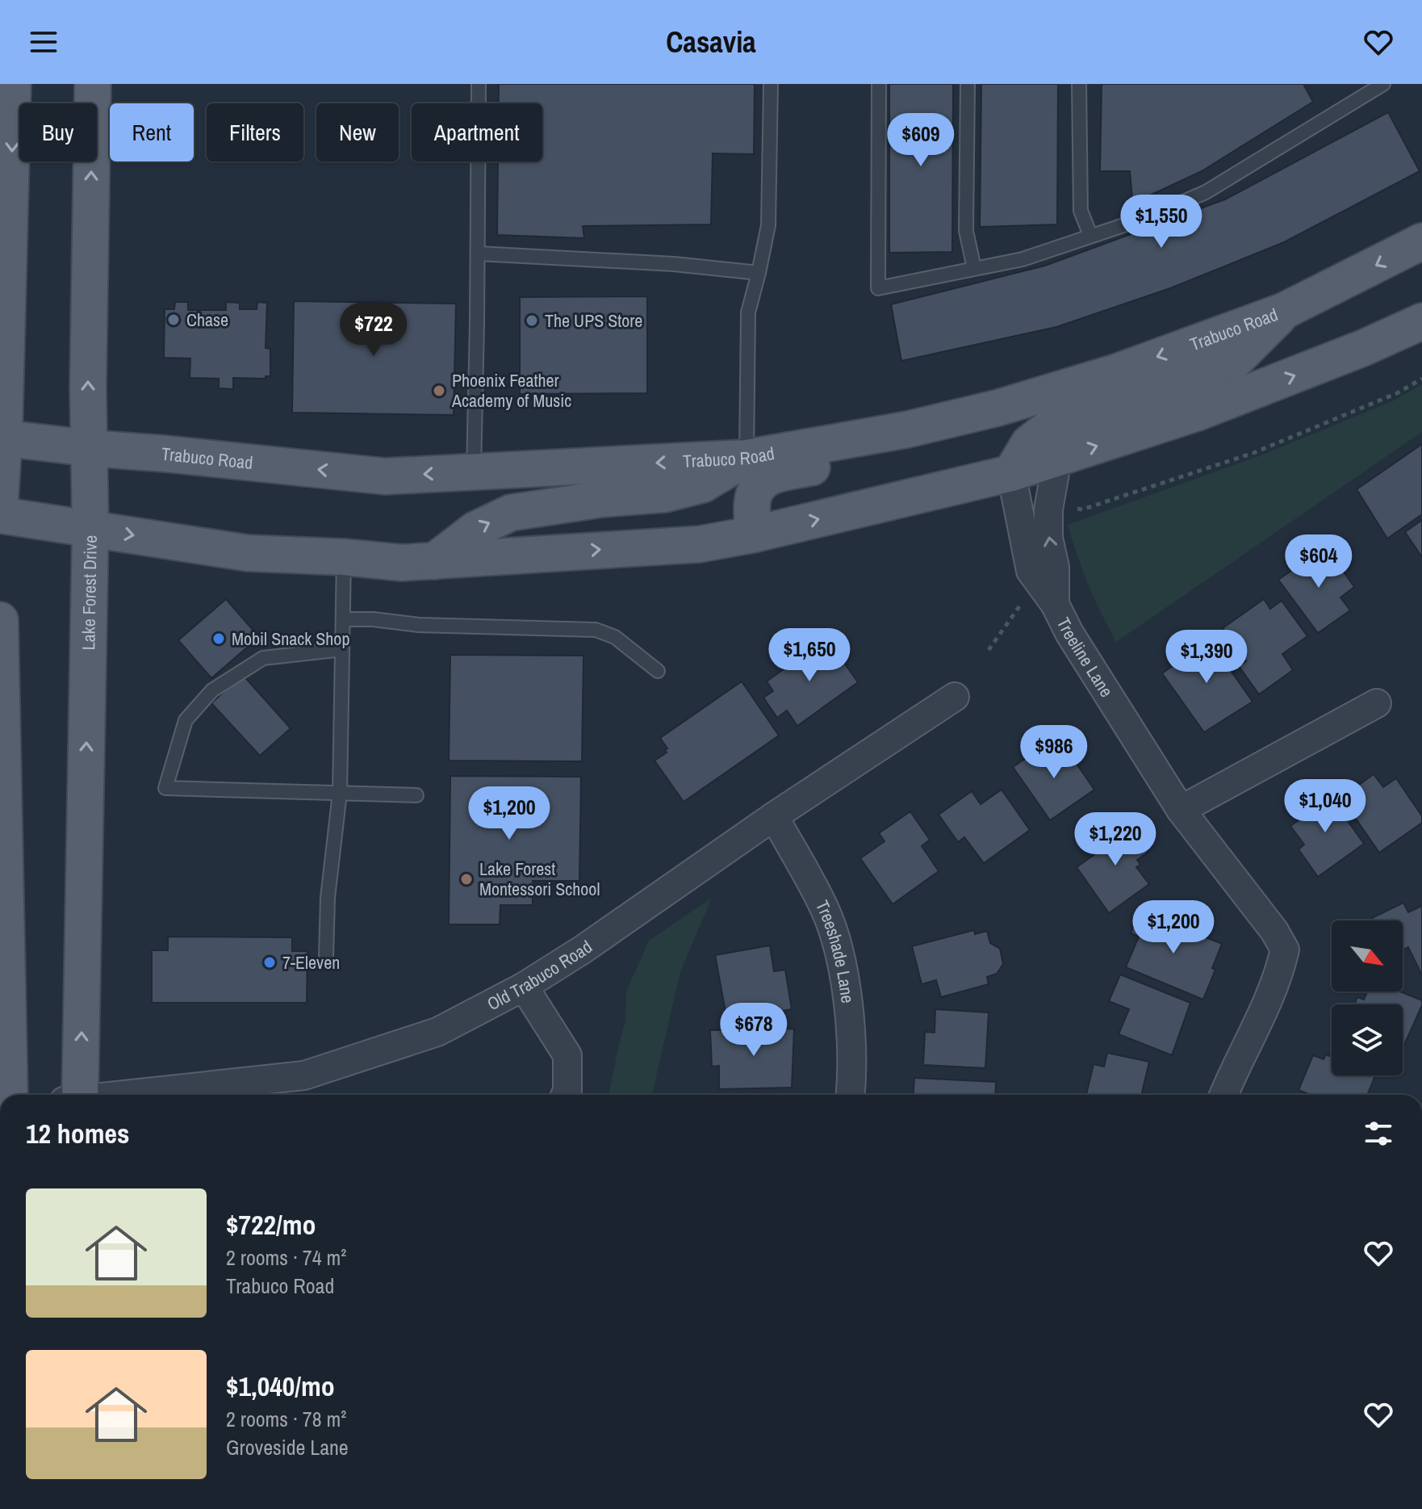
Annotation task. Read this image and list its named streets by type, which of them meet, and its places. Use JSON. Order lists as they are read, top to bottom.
{
  "streets": {
    "main road": ["Trabuco Road", "Lake Forest Drive"],
    "street": ["Treeline Lane", "Treeshade Lane", "Old Trabuco Road"]
  },
  "crossings": [
    ["Trabuco Road", "Lake Forest Drive"],
    ["Treeshade Lane", "Old Trabuco Road"]
  ],
  "places": [
    "Chase",
    "The UPS Store",
    "Phoenix Feather Academy of Music",
    "Mobil Snack Shop",
    "Lake Forest Montessori School",
    "7-Eleven"
  ],
  "north": "bottom right",
  "page": {
    "header": "Casavia",
    "chip": [
      "Buy",
      "Rent",
      "Filters",
      "New",
      "Apartment"
    ],
    "price": [
      "$609",
      "$1,550",
      "$722",
      "$604",
      "$1,650",
      "$1,390",
      "$986",
      "$1,040",
      "$1,200",
      "$1,220",
      "$1,200",
      "$678"
    ],
    "heading": "12 homes",
    "list": [
      {
        "name": "$722/mo",
        "note": "2 rooms · 74 m² · Trabuco Road"
      },
      {
        "name": "$1,040/mo",
        "note": "2 rooms · 78 m² · Groveside Lane"
      }
    ]
  }
}
